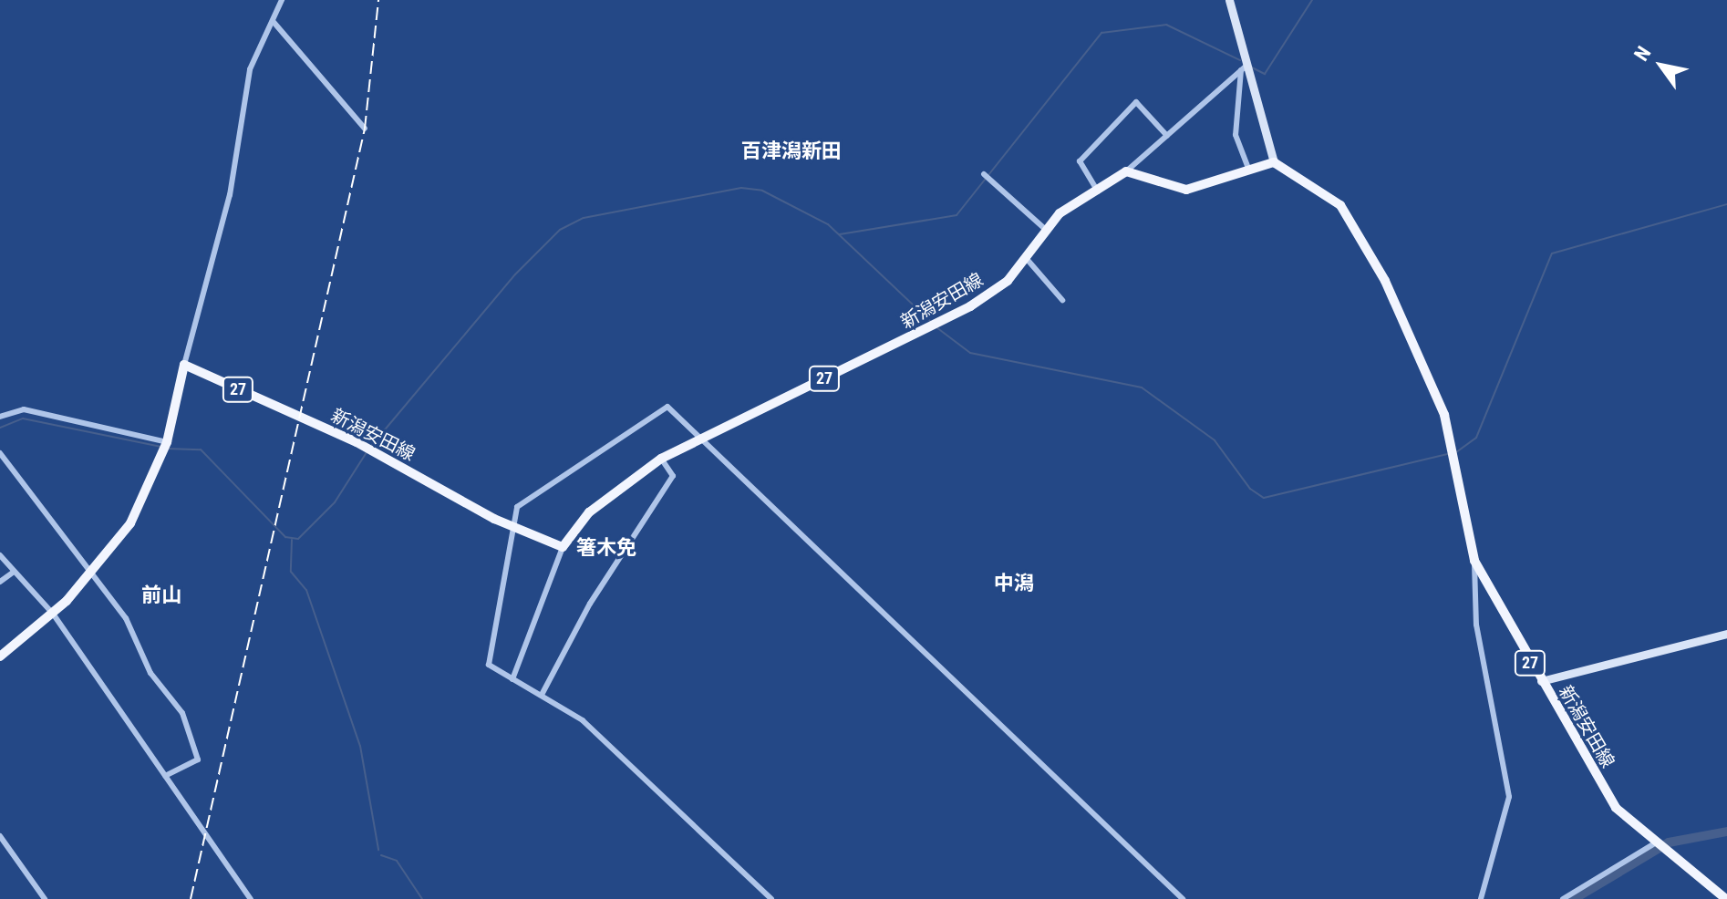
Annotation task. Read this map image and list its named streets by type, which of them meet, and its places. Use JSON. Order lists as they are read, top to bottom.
{
  "streets": {
    "main road": ["新潟安田線", "27"]
  },
  "districts": [
    "百津潟新田",
    "箸木免",
    "中潟",
    "前山"
  ],
  "north": "top left"
}
